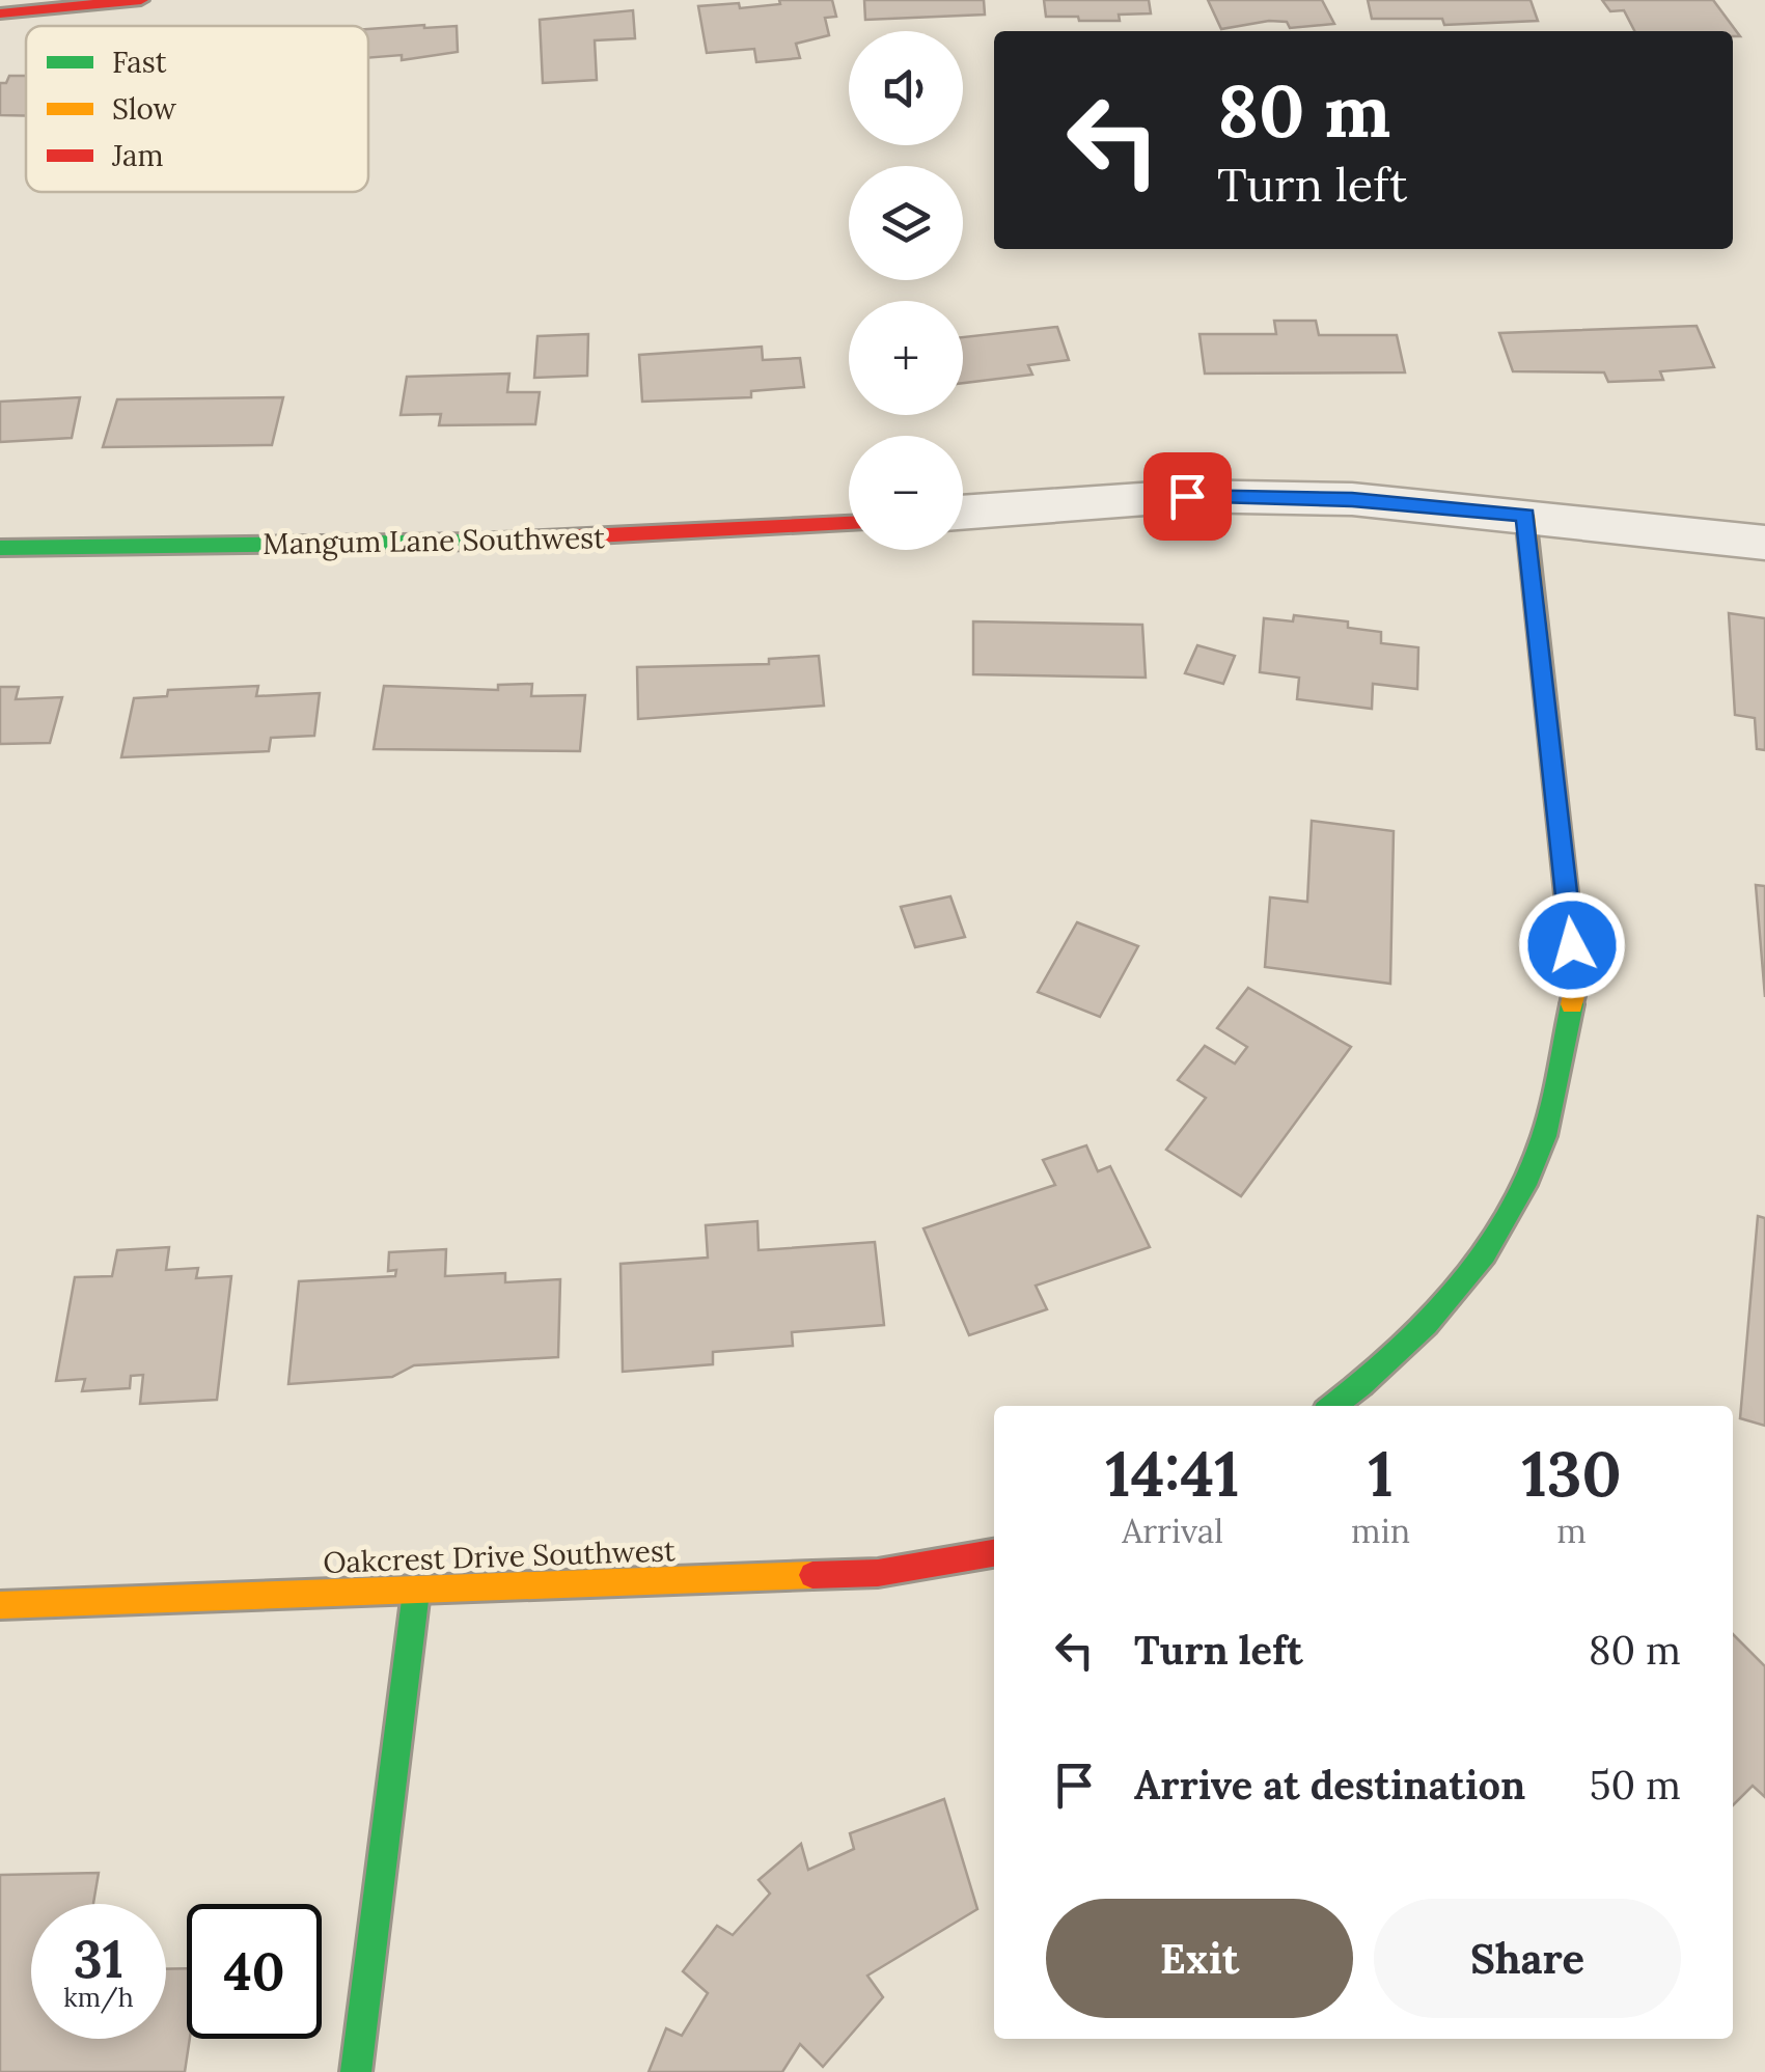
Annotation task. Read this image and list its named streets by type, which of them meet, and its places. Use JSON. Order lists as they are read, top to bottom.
{
  "streets": {
    "street": ["Mangum Lane Southwest", "Oakcrest Drive Southwest"]
  },
  "legend": ["Fast", "Slow", "Jam"],
  "page": {
    "map_buttons": ["+", "−"],
    "turn": ["80 m", "Turn left"],
    "eta": [
      "14:41",
      "Arrival",
      "1",
      "min",
      "130",
      "m"
    ],
    "list": [
      {
        "name": "Turn left",
        "value": "80 m"
      },
      {
        "name": "Arrive at destination",
        "value": "50 m"
      }
    ],
    "buttons": ["Exit", "Share"],
    "speed": "31 km/h",
    "limit": "40"
  }
}
